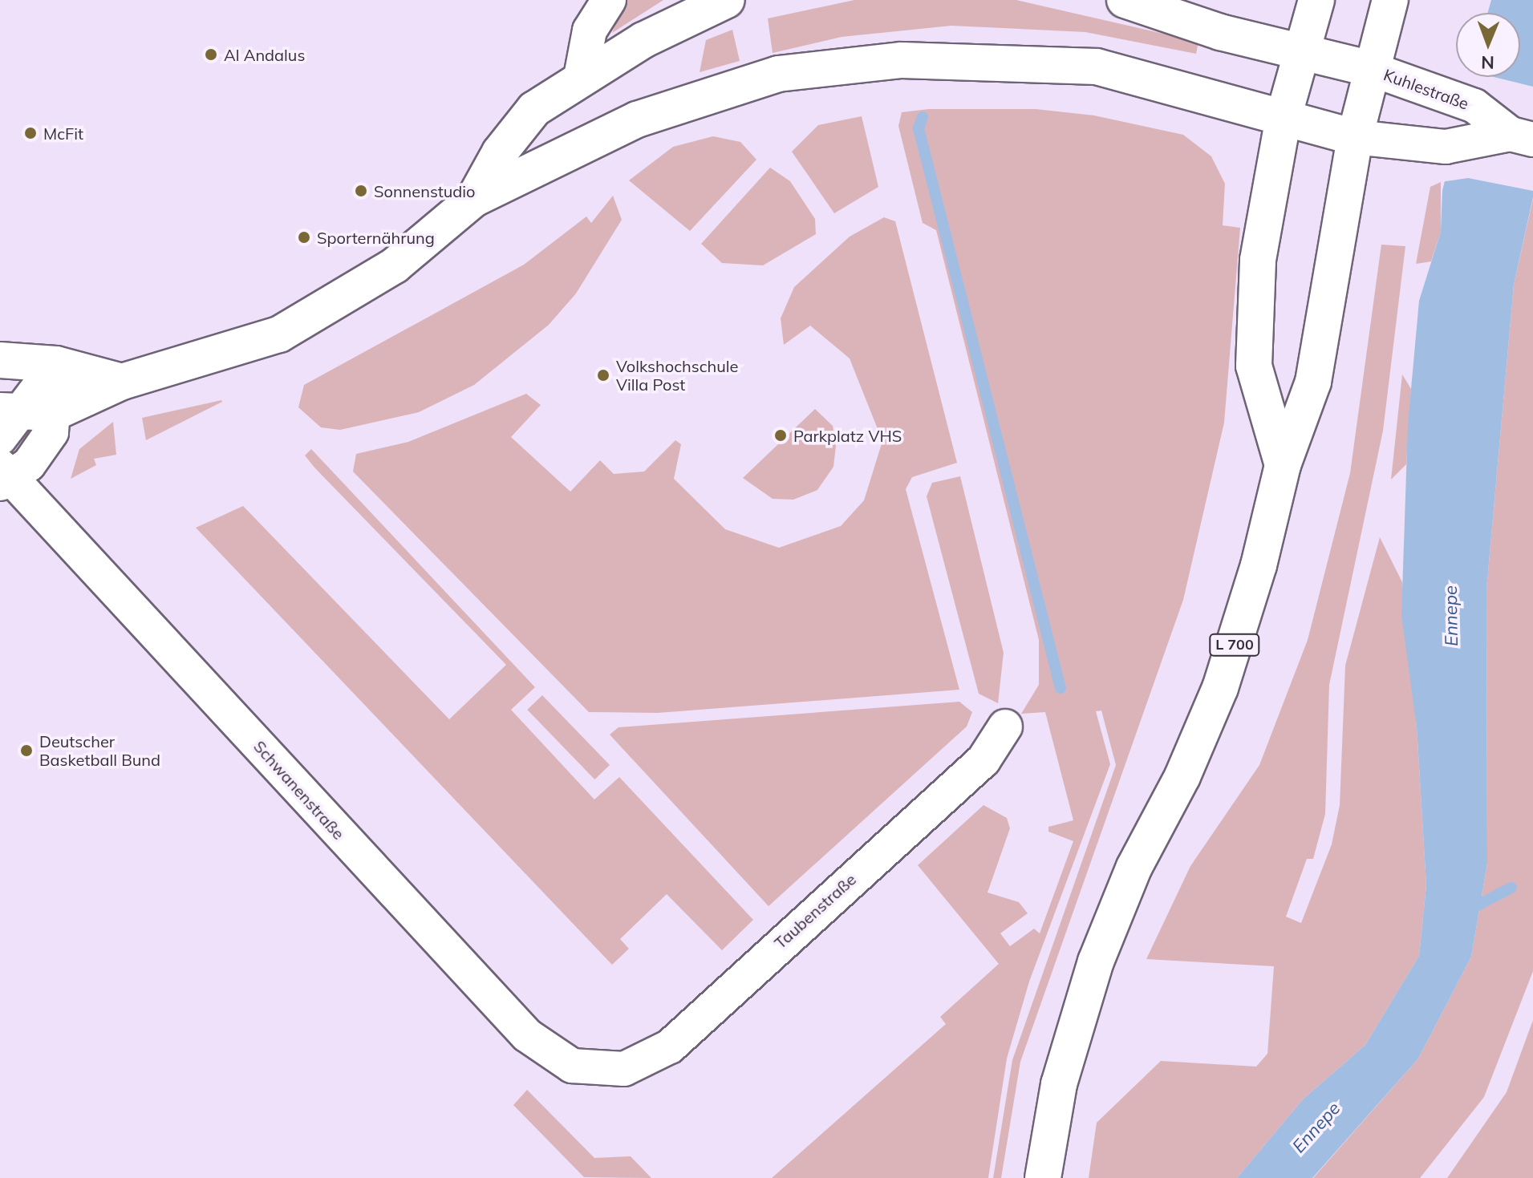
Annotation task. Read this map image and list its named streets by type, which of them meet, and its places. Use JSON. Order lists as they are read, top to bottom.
{
  "streets": {
    "main road": ["L 700"],
    "street": ["Kuhlestraße", "Schwanenstraße", "Taubenstraße"]
  },
  "crossings": [
    ["Kuhlestraße", "L 700"],
    ["Schwanenstraße", "Taubenstraße"]
  ],
  "water": ["Ennepe"],
  "places": [
    "Al Andalus",
    "McFit",
    "Sonnenstudio",
    "Sporternährung",
    "Volkshochschule Villa Post",
    "Parkplatz VHS",
    "Deutscher Basketball Bund"
  ],
  "north": "bottom"
}
